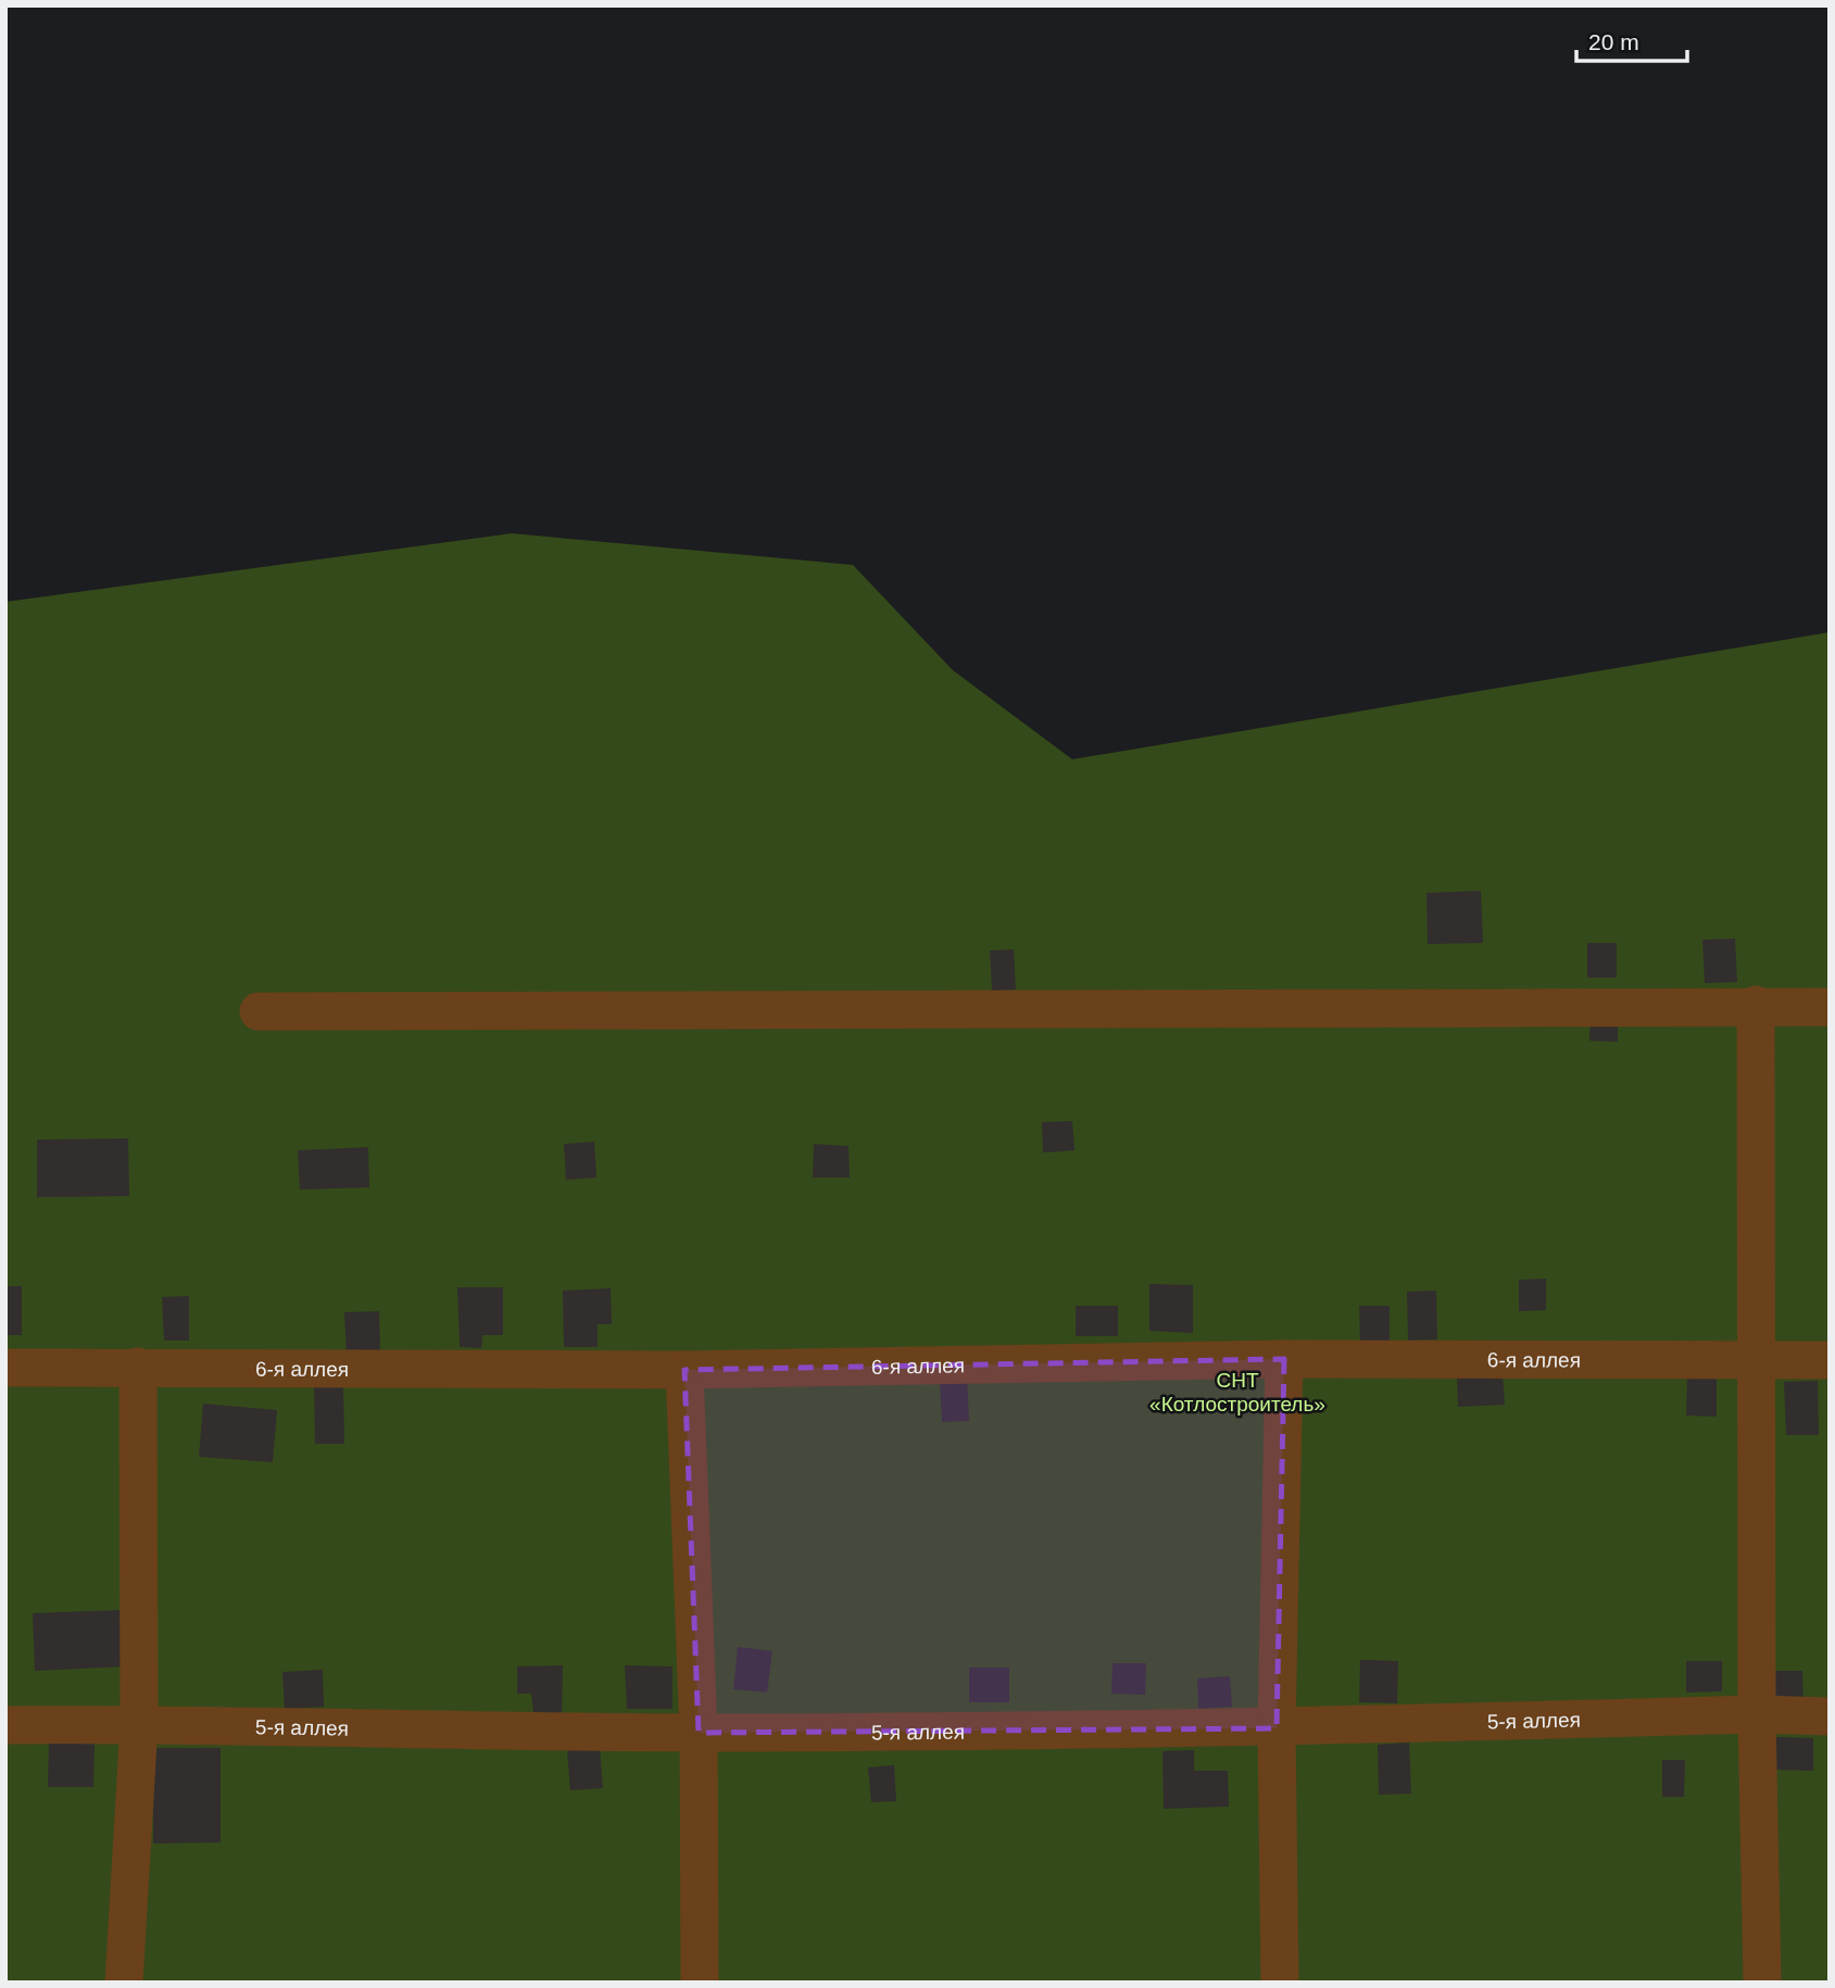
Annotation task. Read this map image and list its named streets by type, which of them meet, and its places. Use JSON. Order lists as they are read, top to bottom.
{
  "streets": {
    "street": ["6-я аллея", "5-я аллея"]
  },
  "parks": ["СНТ «Котлостроитель»"],
  "scale_bar": "20 m"
}
